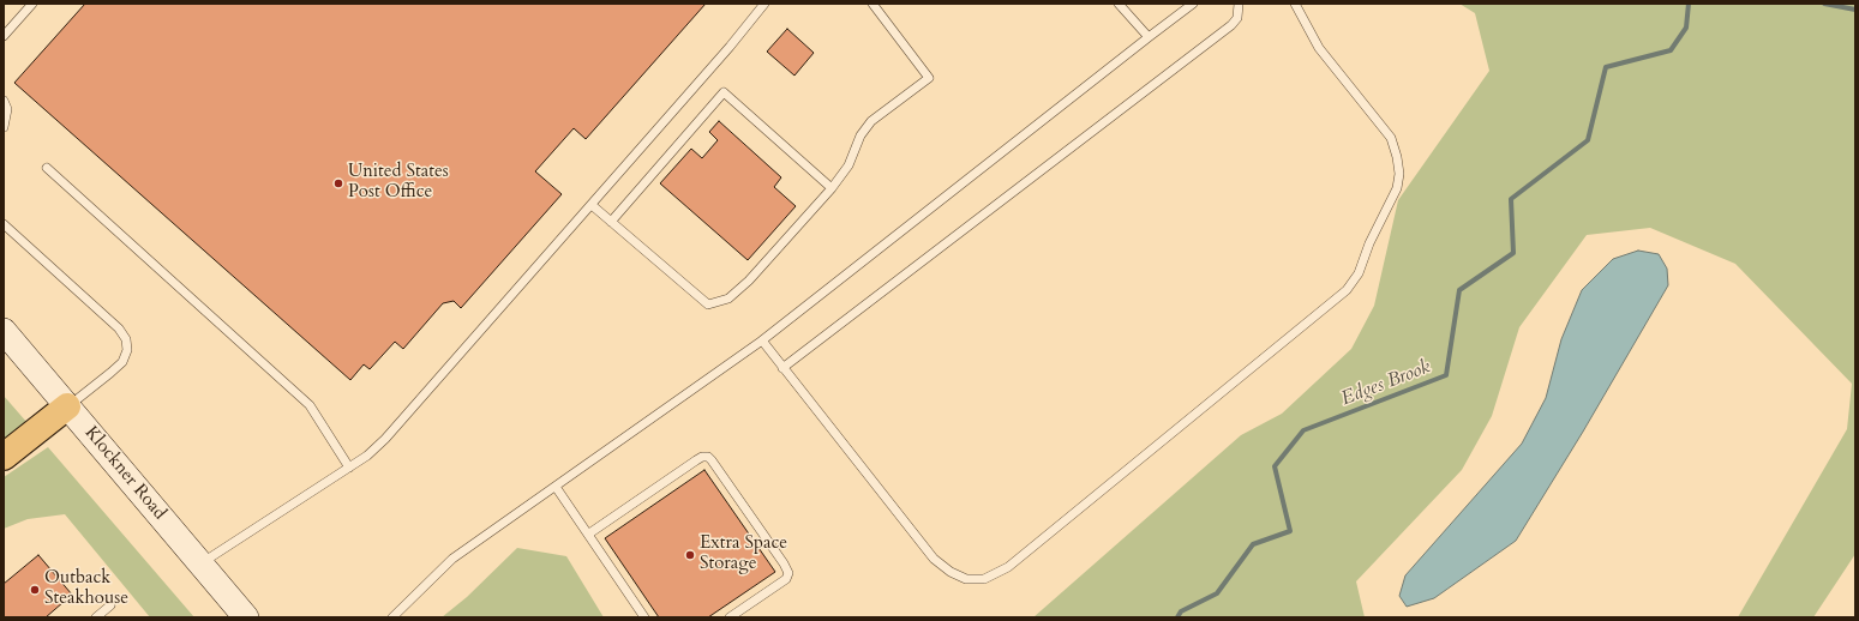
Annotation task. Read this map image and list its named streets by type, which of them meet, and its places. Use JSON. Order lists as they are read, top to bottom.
{
  "streets": {
    "main road": ["Klockner Road"]
  },
  "water": ["Edges Brook"],
  "places": ["United States Post Office", "Extra Space Storage", "Outback Steakhouse"]
}
